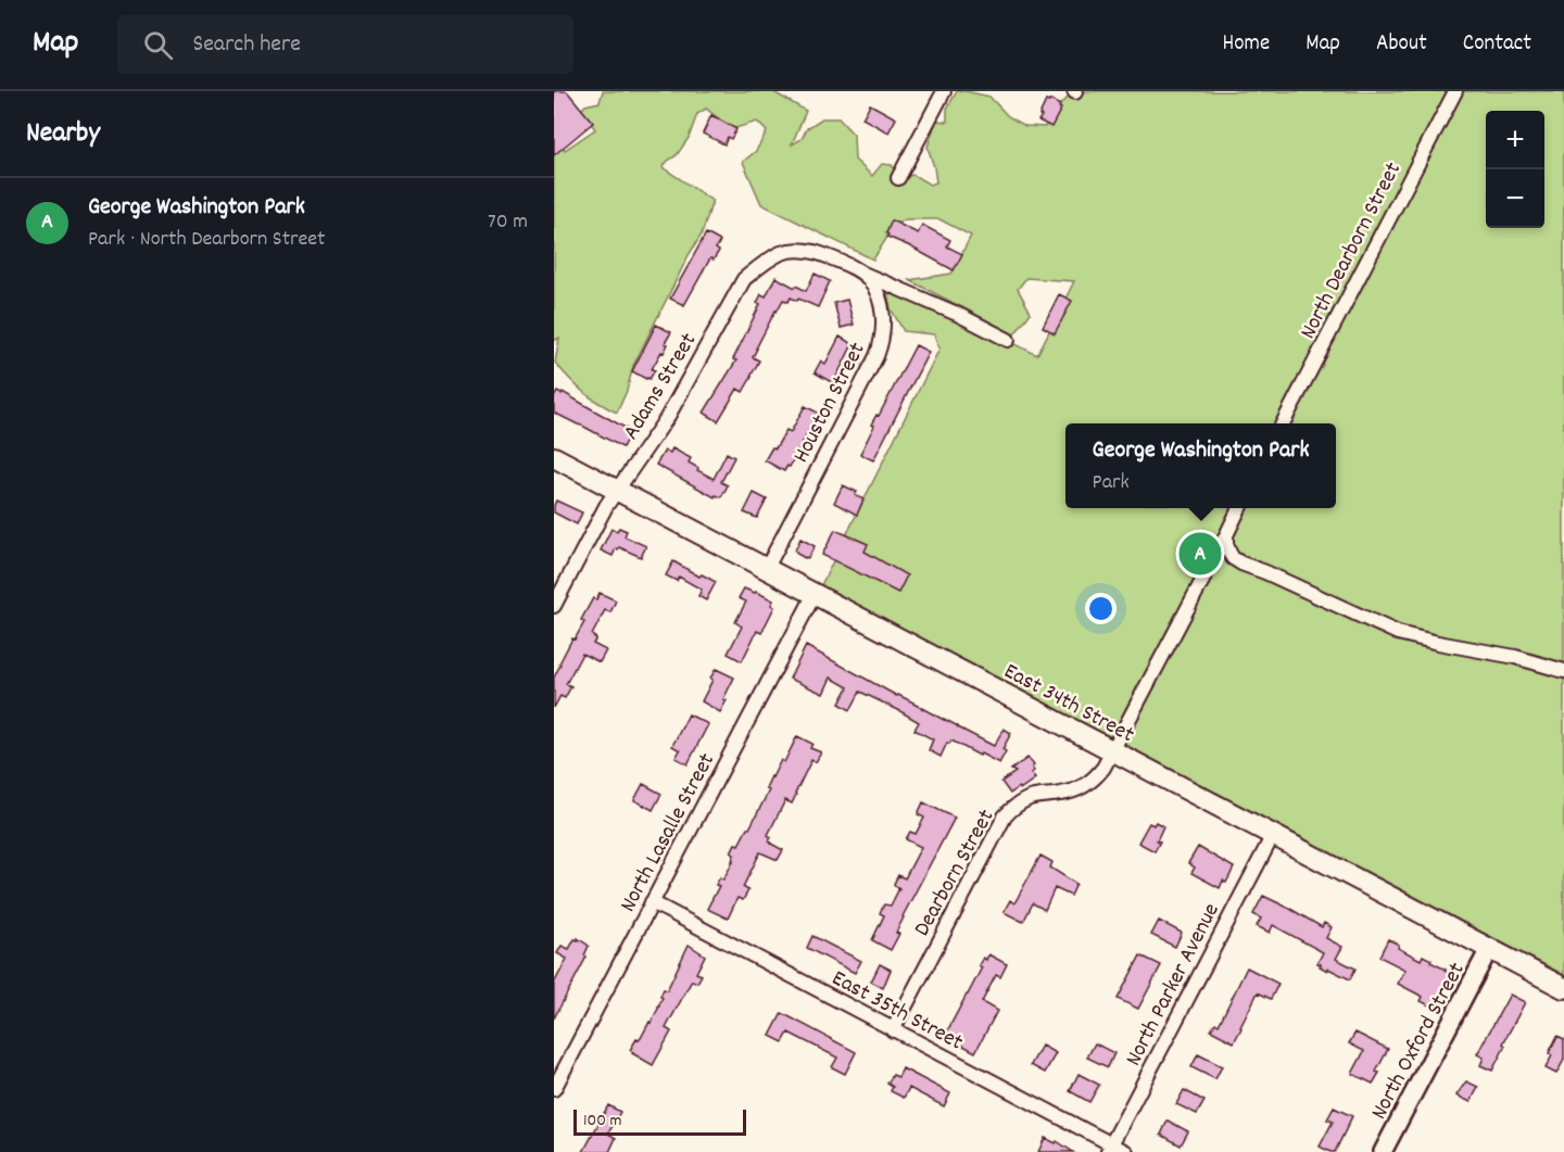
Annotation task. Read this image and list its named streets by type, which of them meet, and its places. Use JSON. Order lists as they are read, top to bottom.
{
  "streets": {
    "main road": ["East 34th Street"],
    "street": [
      "North Dearborn Street",
      "Adams Street",
      "Houston Street",
      "North Lasalle Street",
      "Dearborn Street",
      "North Parker Avenue",
      "East 35th Street",
      "North Oxford Street"
    ]
  },
  "crossings": [
    ["Adams Street", "Houston Street"],
    ["Adams Street", "East 34th Street"],
    ["Houston Street", "East 34th Street"],
    ["East 34th Street", "North Lasalle Street"],
    ["East 34th Street", "Dearborn Street"],
    ["East 34th Street", "North Parker Avenue"],
    ["East 34th Street", "North Oxford Street"],
    ["North Lasalle Street", "East 35th Street"],
    ["Dearborn Street", "East 35th Street"],
    ["North Parker Avenue", "East 35th Street"]
  ],
  "scale_bar": "100 m",
  "page": {
    "header": "Map",
    "search": "Search here",
    "nav": [
      "Home",
      "Map",
      "About",
      "Contact"
    ],
    "heading": "Nearby",
    "map_buttons": ["+", "−"],
    "list": [
      {
        "mark": "A",
        "name": "George Washington Park",
        "note": "Park · North Dearborn Street",
        "value": "70 m"
      }
    ],
    "popup": ["George Washington Park", "Park"],
    "pins": "A",
    "scale": "100 m"
  }
}
